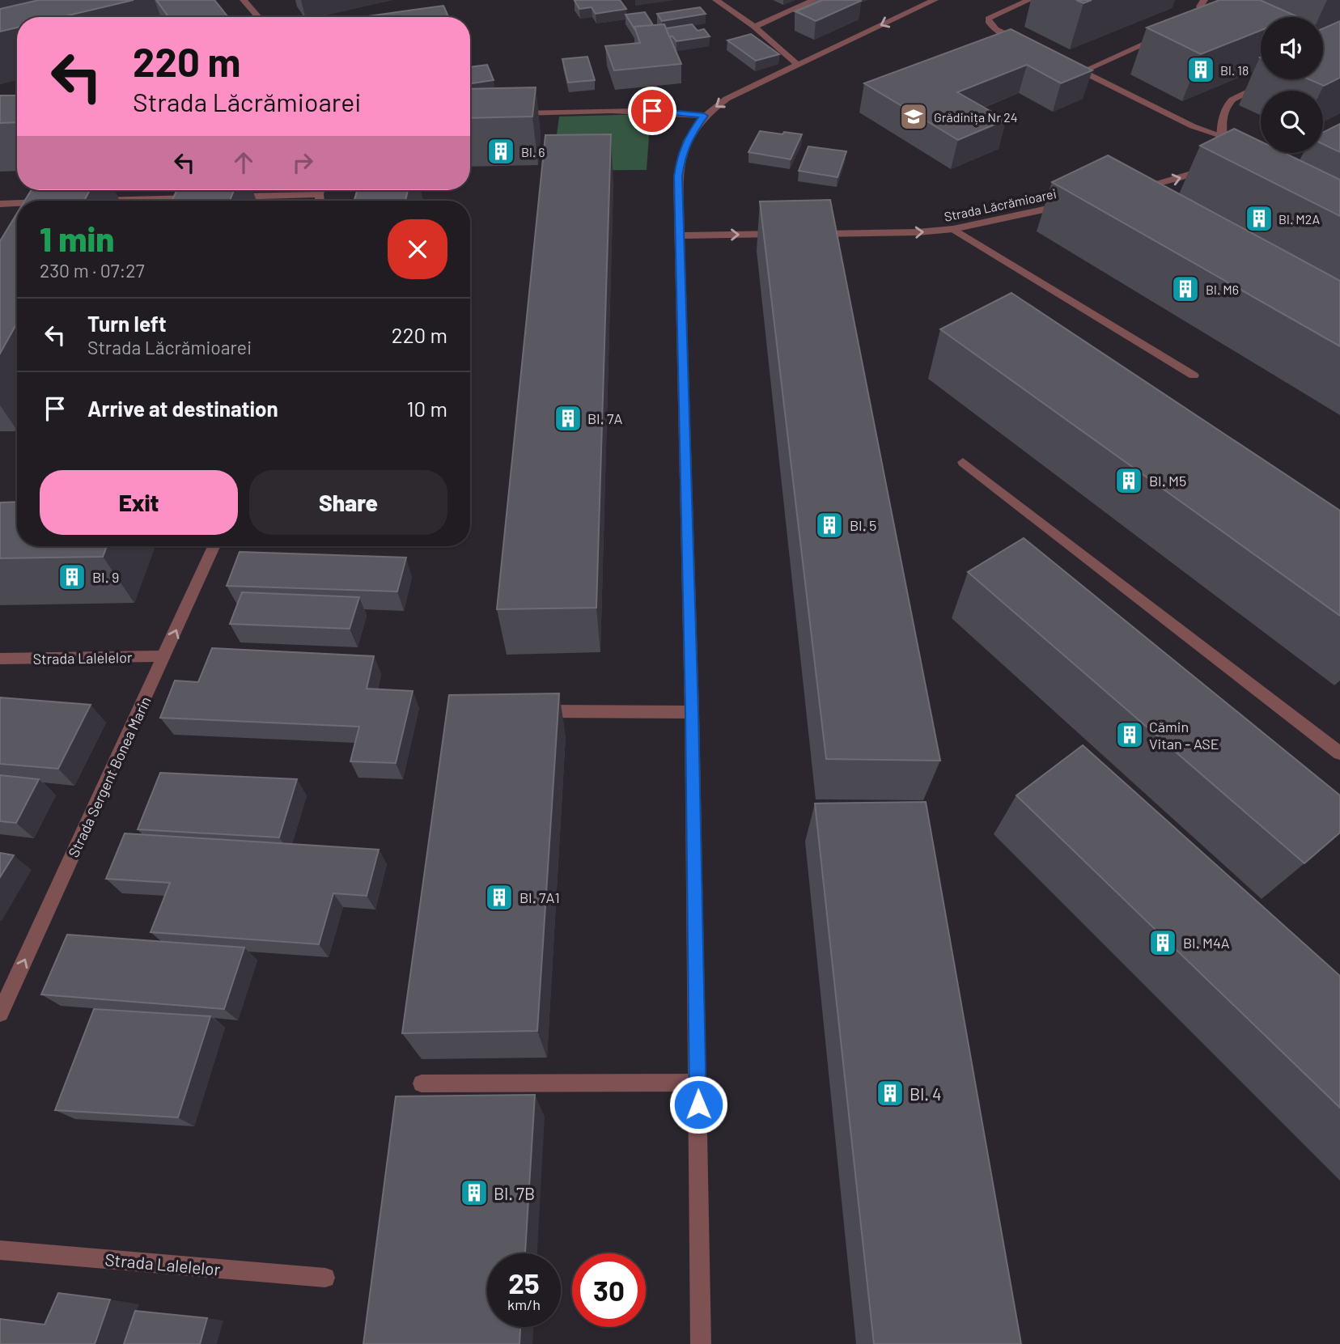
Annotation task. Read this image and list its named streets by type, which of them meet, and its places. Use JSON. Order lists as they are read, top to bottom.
{
  "streets": {
    "street": ["Strada Lăcrămioarei", "Strada Lalelelor", "Strada Sergent Bonea Marin"]
  },
  "crossings": [
    ["Strada Lalelelor", "Strada Sergent Bonea Marin"]
  ],
  "one_way": ["Strada Lăcrămioarei", "Strada Sergent Bonea Marin"],
  "places": {
    "building": [
      "Bl. 18",
      "Bl. 6",
      "Bl. M2A",
      "Bl. M6",
      "Bl. 7A",
      "Bl. M5",
      "Bl. 5",
      "Bl. 9",
      "Cămin Vitan - ASE",
      "Bl. 7A1",
      "Bl. M4A",
      "Bl. 4",
      "Bl. 7B"
    ],
    "school or university": ["Grădinița Nr 24"]
  },
  "page": {
    "turn": ["220 m", "Strada Lăcrămioarei"],
    "heading": ["1 min", "230 m · 07:27"],
    "list": [
      {
        "name": "Turn left",
        "note": "Strada Lăcrămioarei",
        "value": "220 m"
      },
      {
        "name": "Arrive at destination",
        "value": "10 m"
      }
    ],
    "buttons": ["Exit", "Share"],
    "speed": "25 km/h",
    "limit": "30"
  }
}
